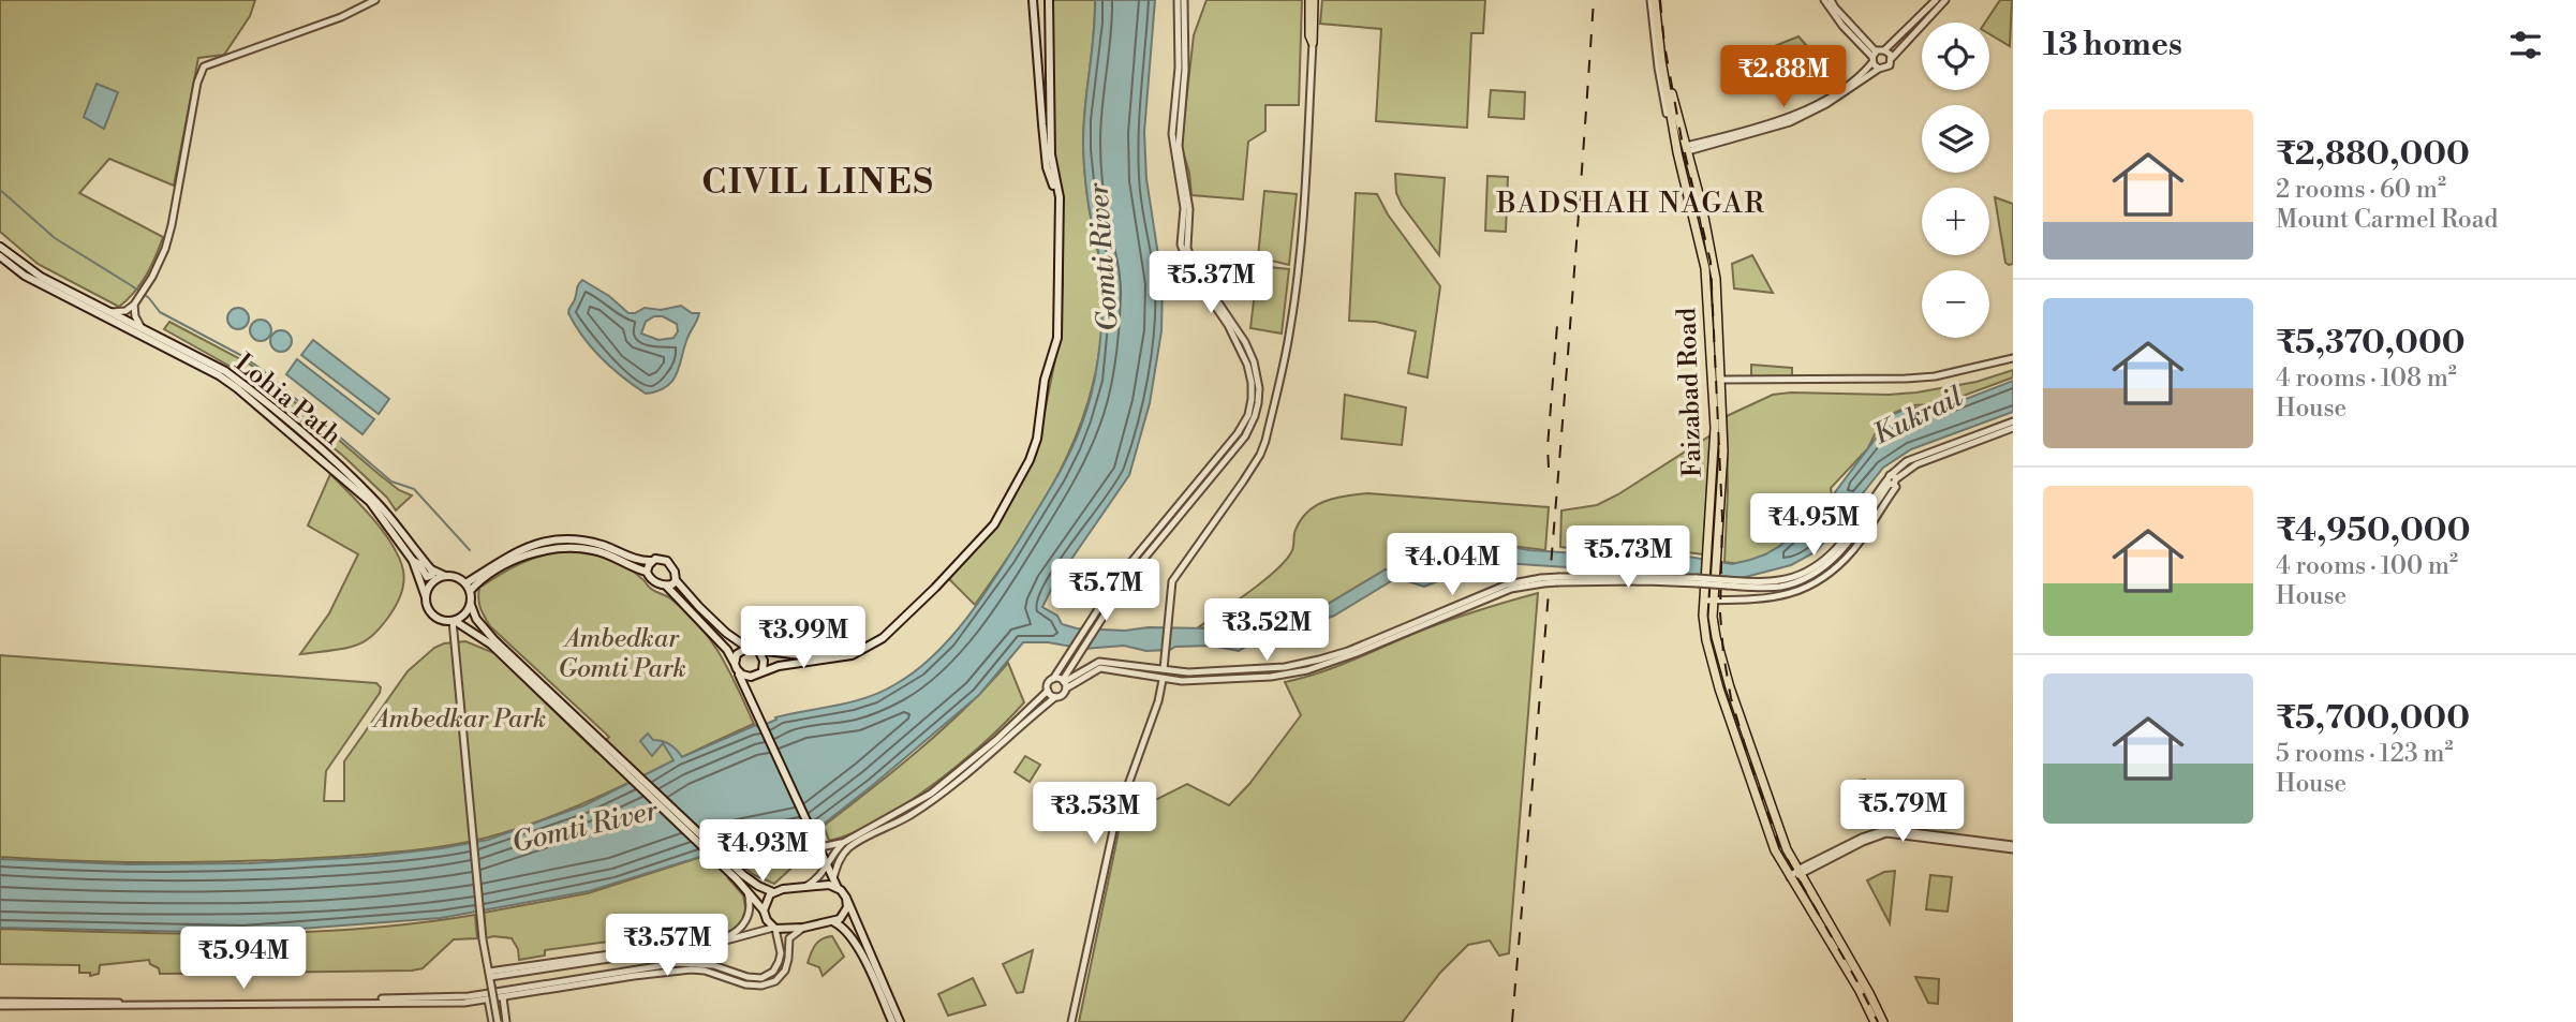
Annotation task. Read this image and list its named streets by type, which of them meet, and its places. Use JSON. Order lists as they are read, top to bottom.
{
  "streets": {
    "main road": ["Faizabad Road", "Lohia Path"]
  },
  "districts": ["CIVIL LINES", "BADSHAH NAGAR"],
  "water": ["Gomti River", "Kukrail"],
  "parks": ["Ambedkar Gomti Park", "Ambedkar Park"],
  "page": {
    "heading": "13 homes",
    "map_buttons": ["+", "−"],
    "price": [
      "₹2.88M",
      "₹5.37M",
      "₹4.95M",
      "₹5.73M",
      "₹4.04M",
      "₹5.7M",
      "₹3.52M",
      "₹3.99M",
      "₹5.79M",
      "₹3.53M",
      "₹4.93M",
      "₹3.57M",
      "₹5.94M"
    ],
    "list": [
      {
        "name": "₹2,880,000",
        "note": "2 rooms · 60 m² · Mount Carmel Road"
      },
      {
        "name": "₹5,370,000",
        "note": "4 rooms · 108 m² · House"
      },
      {
        "name": "₹4,950,000",
        "note": "4 rooms · 100 m² · House"
      },
      {
        "name": "₹5,700,000",
        "note": "5 rooms · 123 m² · House"
      }
    ]
  }
}
